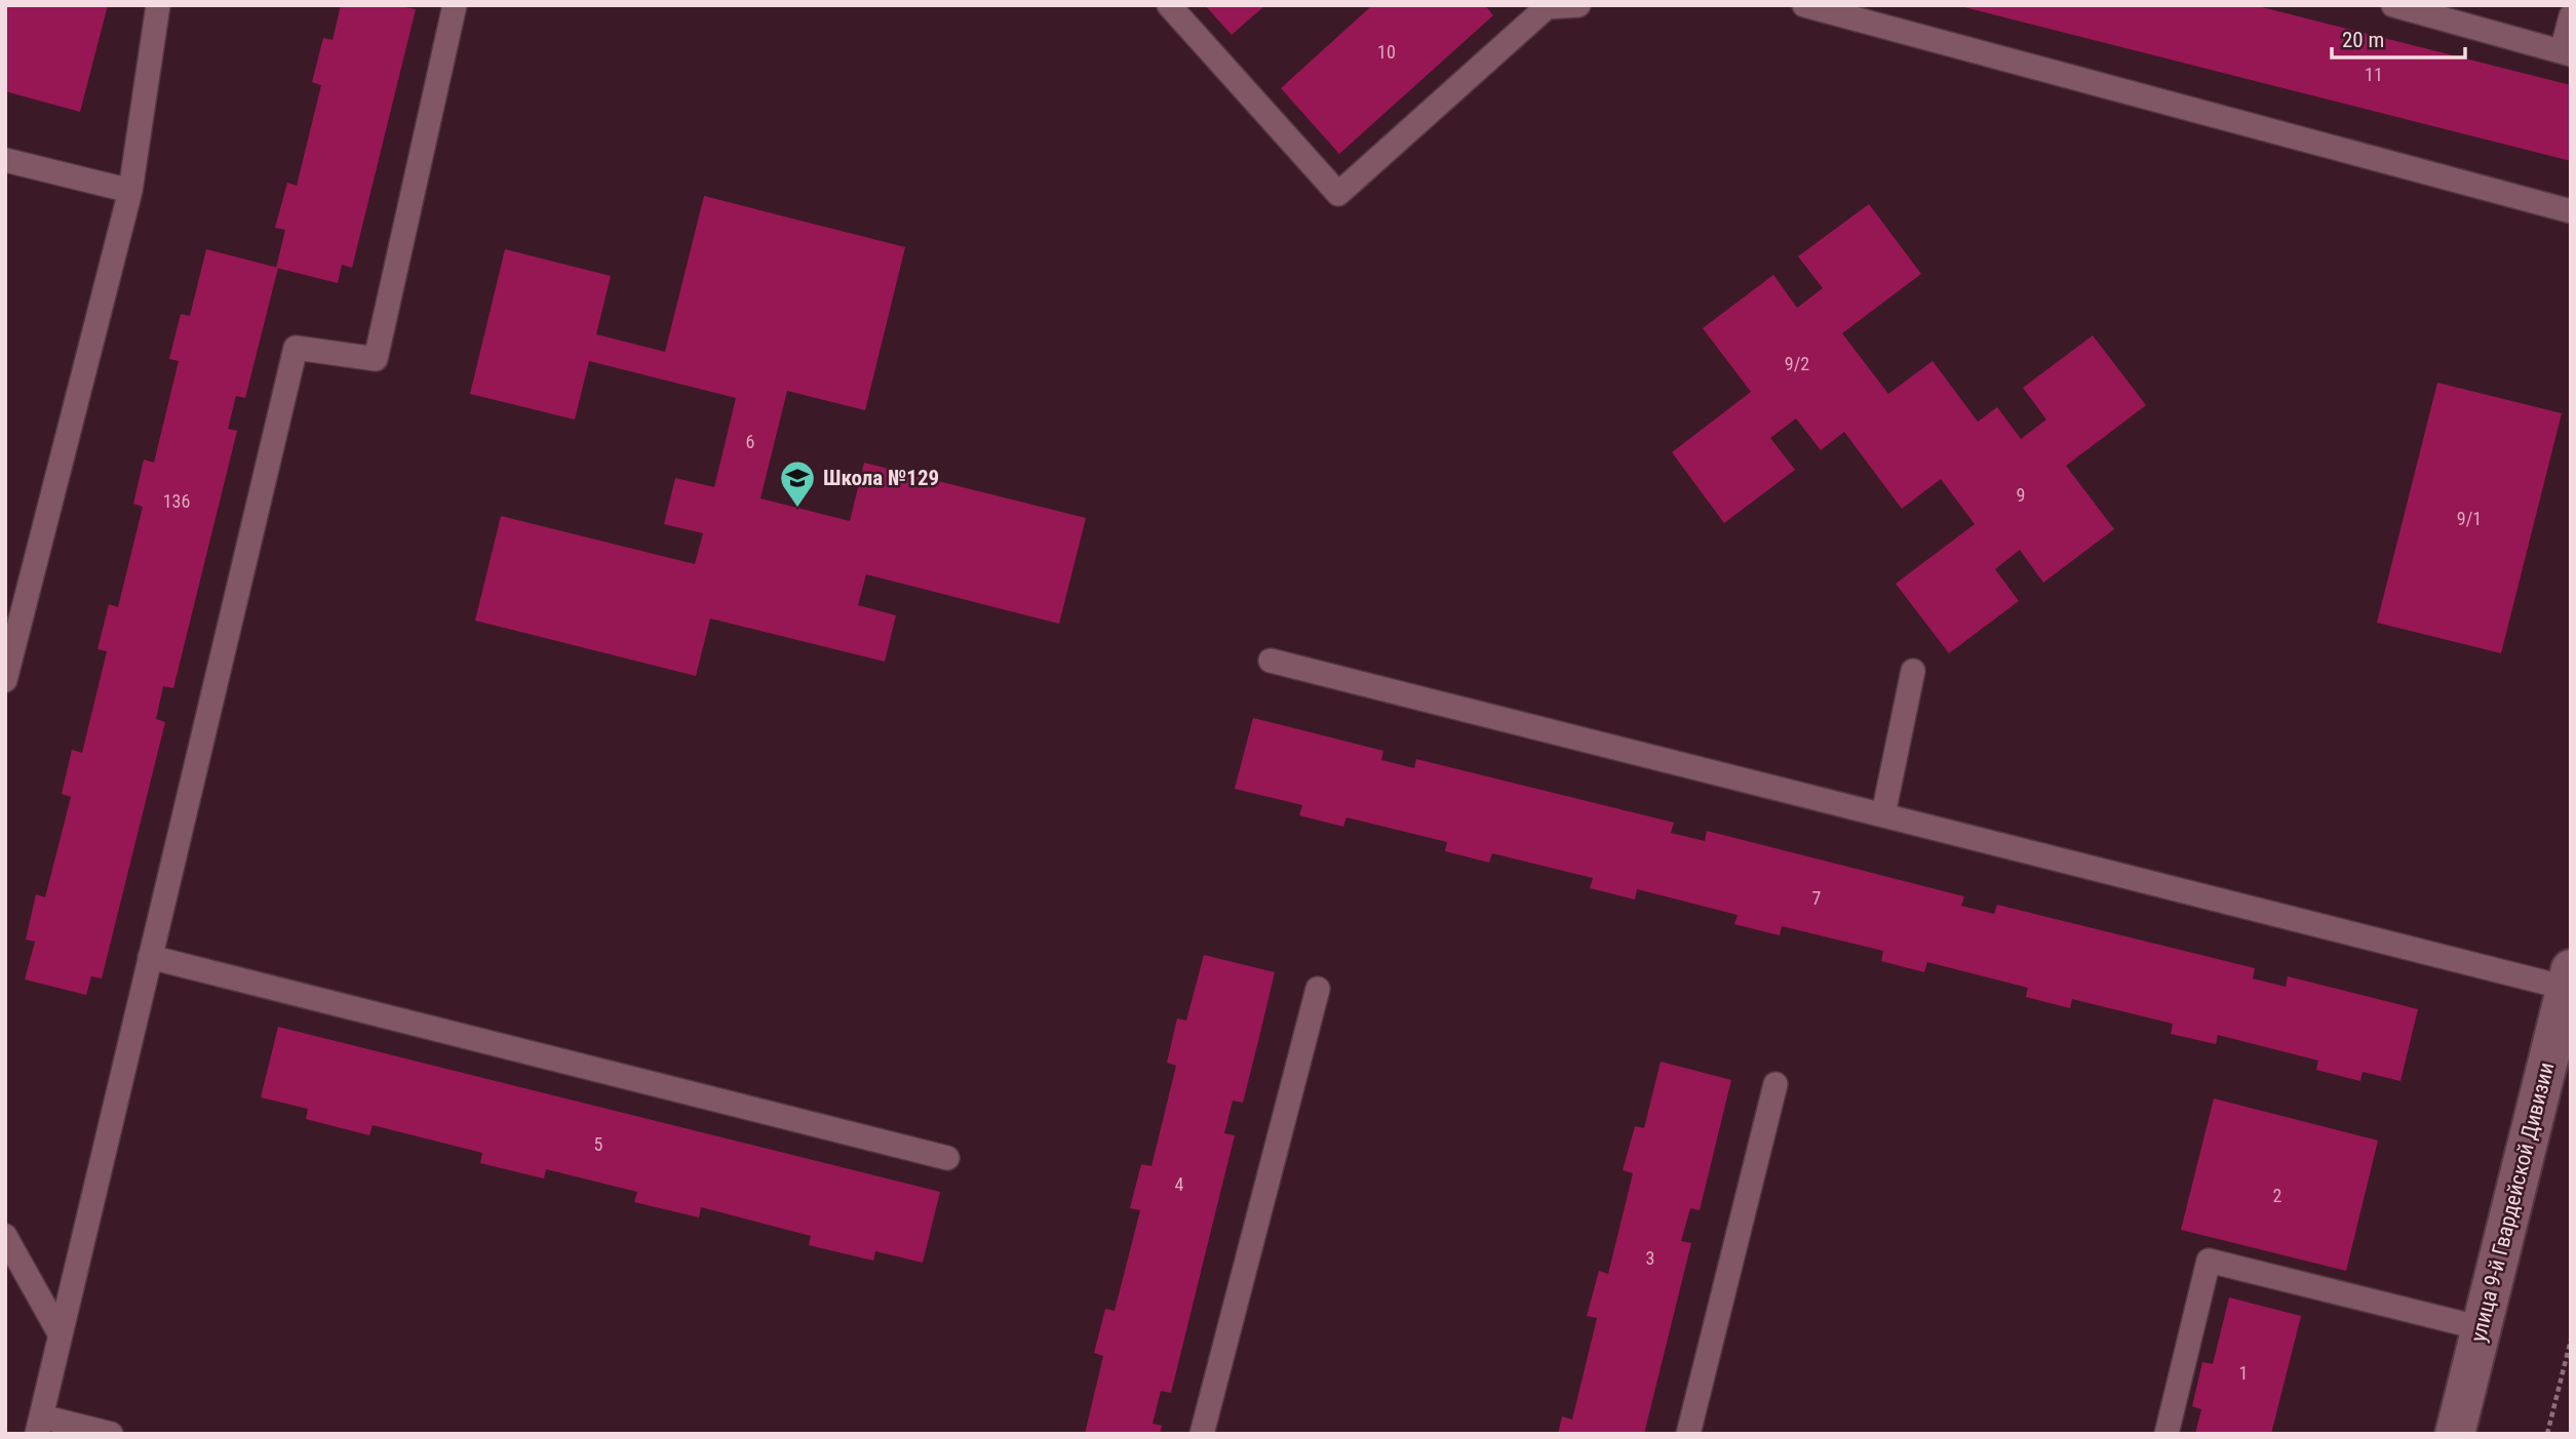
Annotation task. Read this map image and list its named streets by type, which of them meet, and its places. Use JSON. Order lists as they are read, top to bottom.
{
  "streets": {
    "street": ["улица 9-й Гвардейской Дивизии"]
  },
  "places": {
    "school or university": ["Школа №129"]
  },
  "house_numbers": [
    "10",
    "11",
    "9/2",
    "6",
    "9",
    "136",
    "9/1",
    "7",
    "5",
    "4",
    "2",
    "3",
    "1"
  ],
  "scale_bar": "20 m"
}
